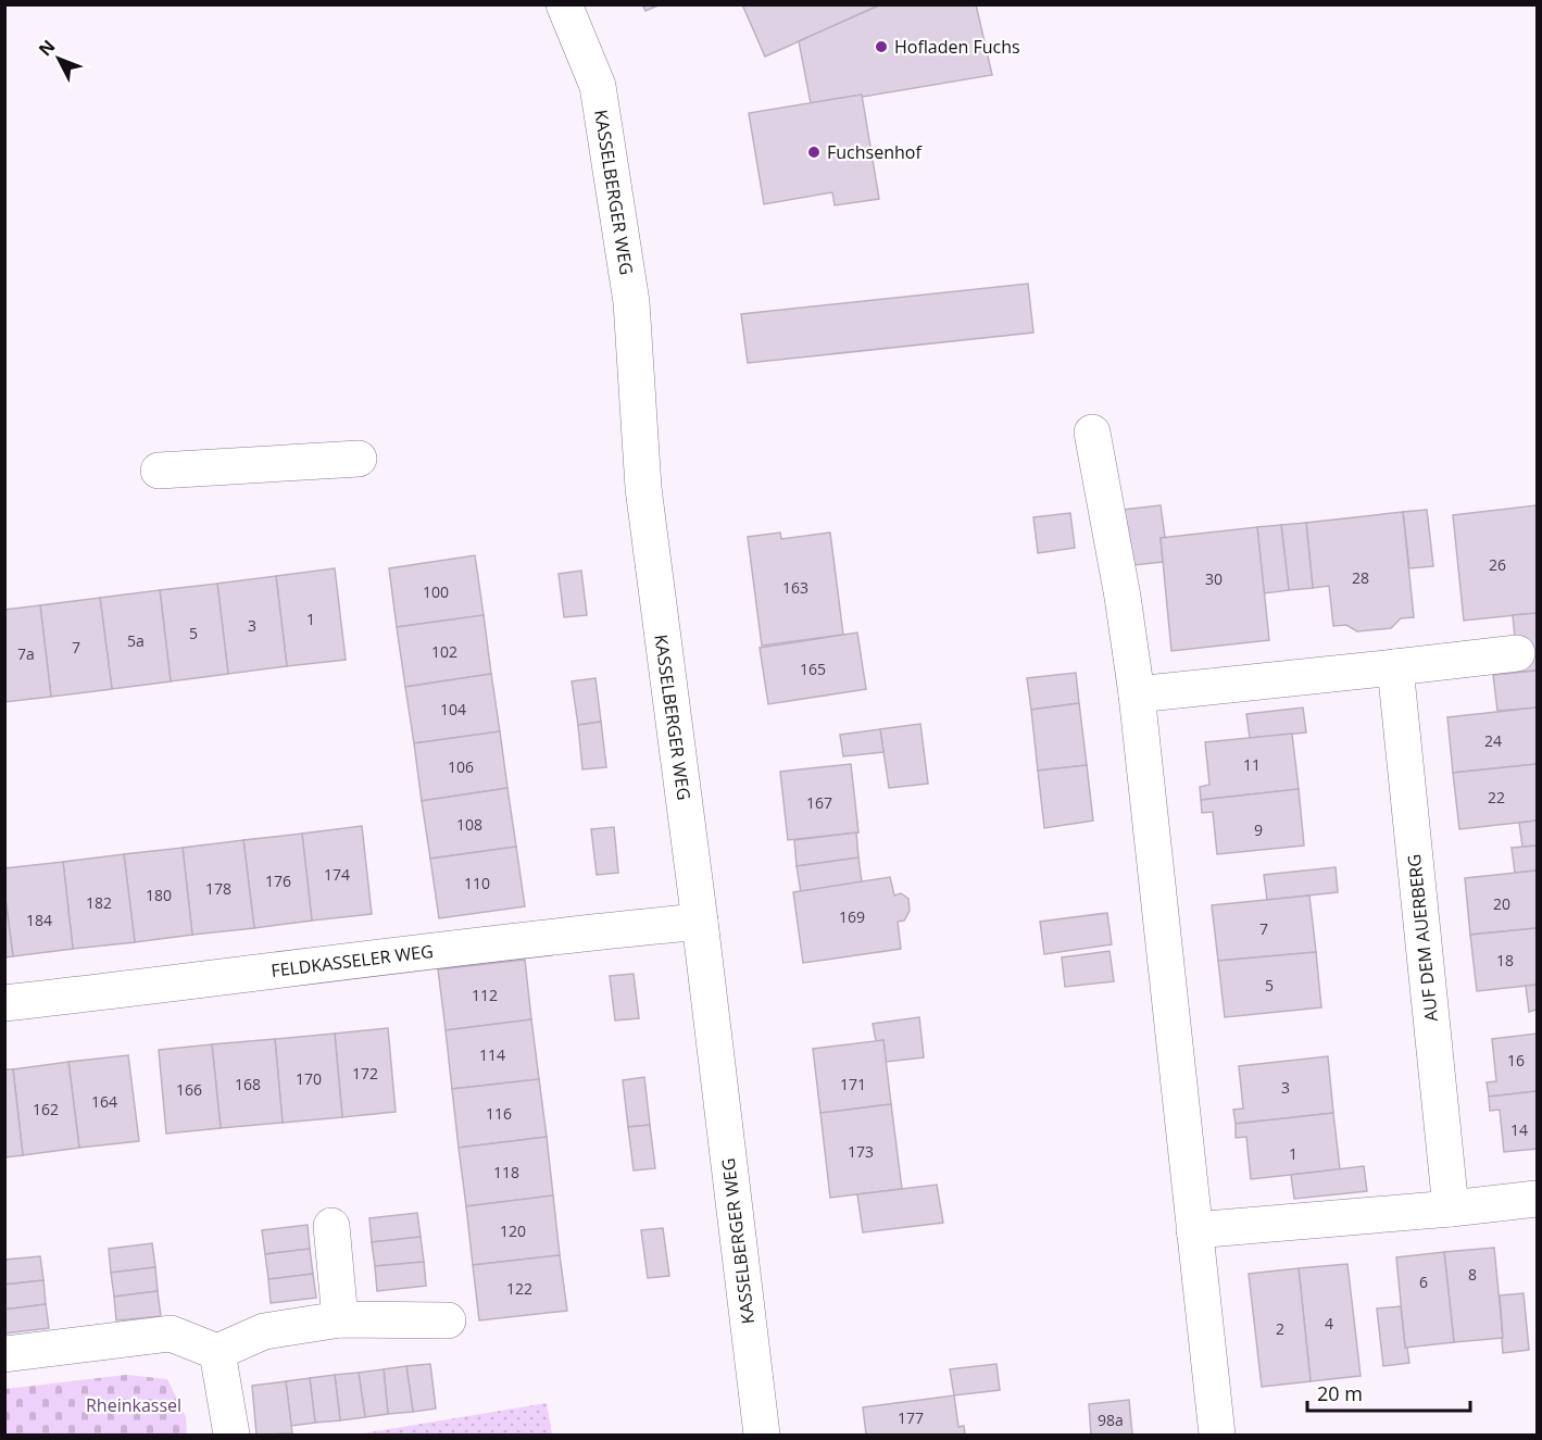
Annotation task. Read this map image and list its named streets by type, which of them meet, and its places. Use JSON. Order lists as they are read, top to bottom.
{
  "streets": {
    "street": ["KASSELBERGER WEG", "AUF DEM AUERBERG", "FELDKASSELER WEG"]
  },
  "crossings": [
    ["KASSELBERGER WEG", "FELDKASSELER WEG"]
  ],
  "parks": ["Rheinkassel"],
  "places": ["Hofladen Fuchs", "Fuchsenhof"],
  "house_numbers": [
    "26",
    "28",
    "30",
    "163",
    "100",
    "1",
    "3",
    "5",
    "5a",
    "7",
    "102",
    "7a",
    "165",
    "104",
    "24",
    "11",
    "106",
    "22",
    "167",
    "108",
    "9",
    "174",
    "176",
    "110",
    "178",
    "180",
    "182",
    "20",
    "169",
    "184",
    "7",
    "18",
    "5",
    "112",
    "114",
    "16",
    "172",
    "170",
    "168",
    "171",
    "3",
    "166",
    "164",
    "162",
    "116",
    "14",
    "173",
    "1",
    "118",
    "120",
    "8",
    "6",
    "122",
    "4",
    "2",
    "177",
    "98a"
  ],
  "scale_bar": "20 m",
  "north": "top left"
}
